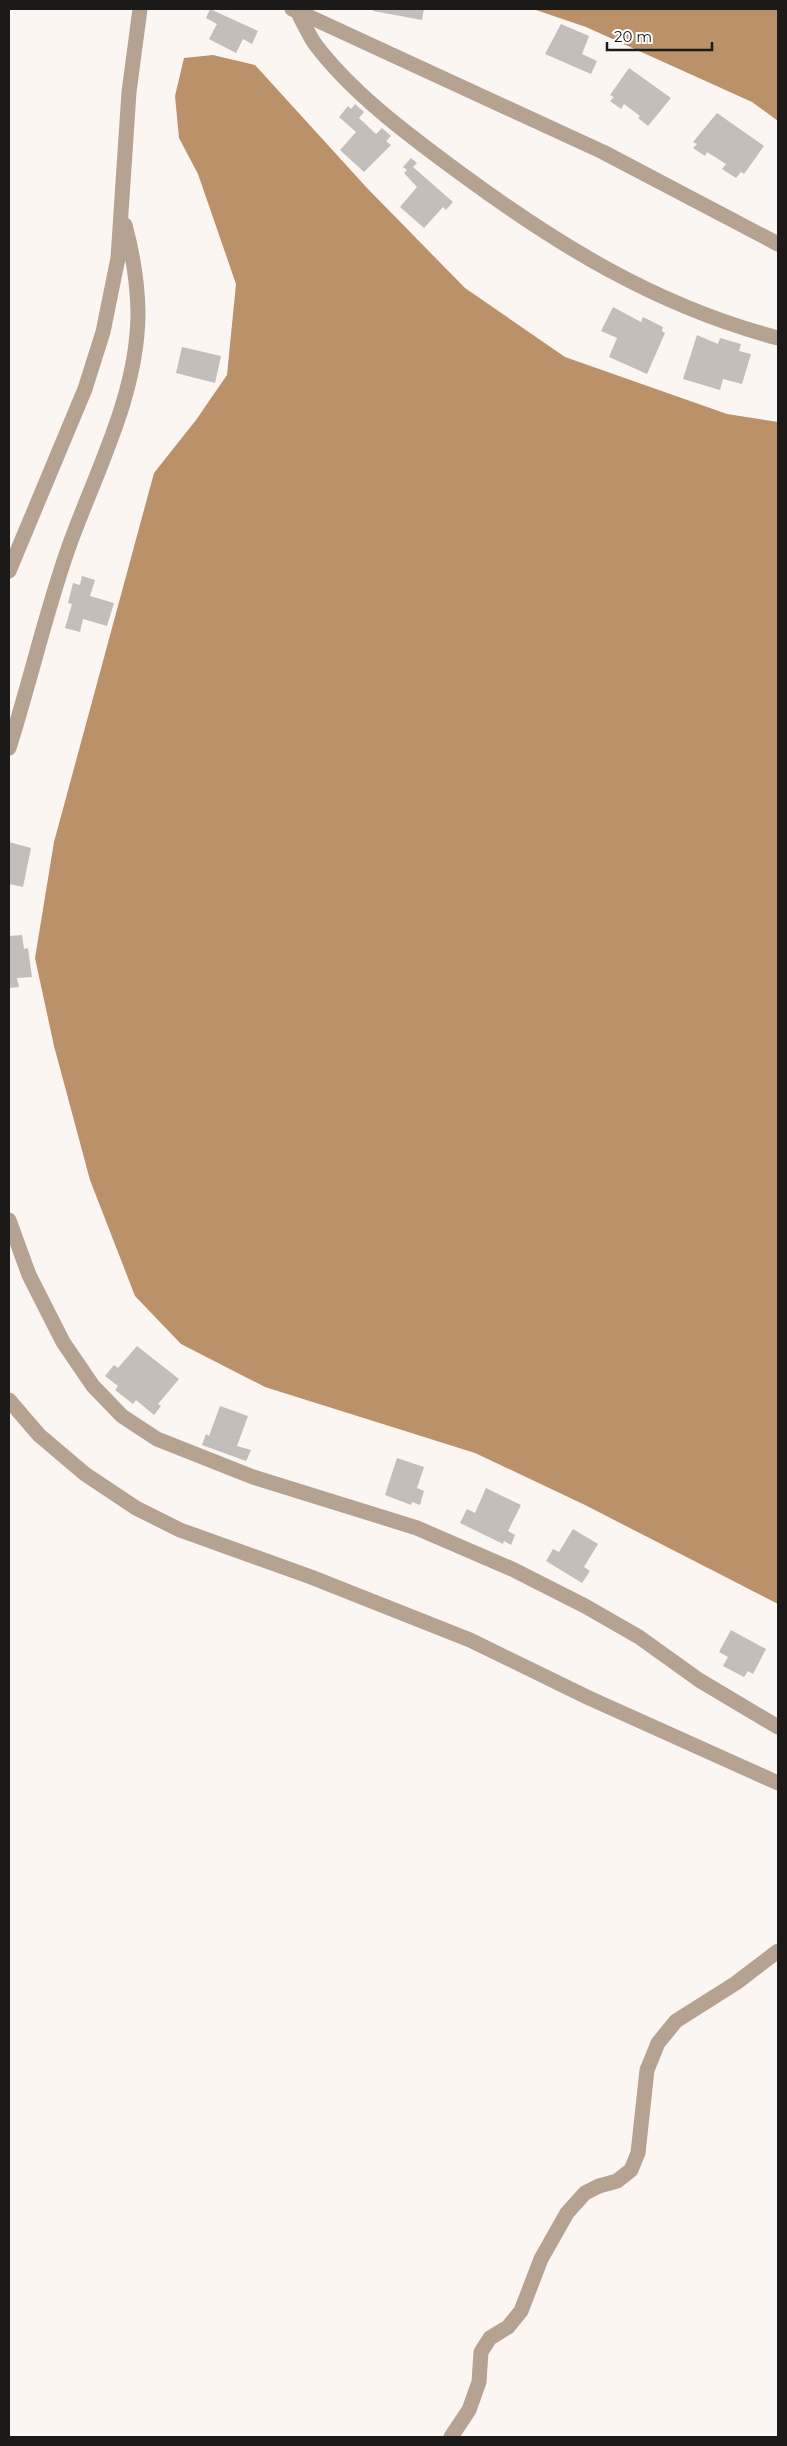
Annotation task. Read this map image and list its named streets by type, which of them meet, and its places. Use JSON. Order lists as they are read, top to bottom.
{
  "scale_bar": "20 m"
}
